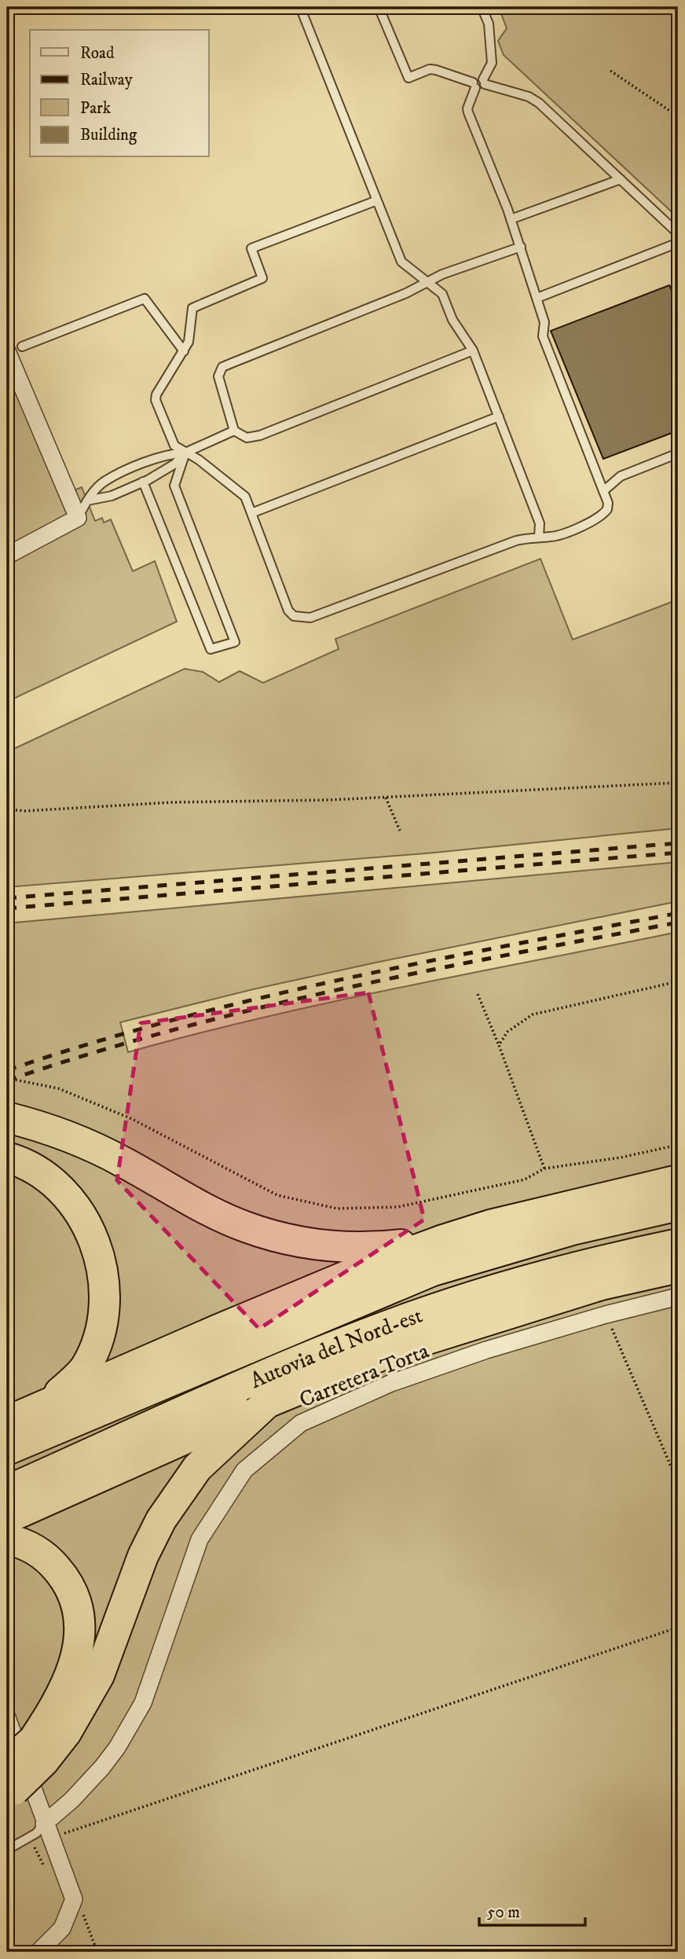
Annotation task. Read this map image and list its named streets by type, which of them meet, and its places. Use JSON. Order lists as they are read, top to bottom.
{
  "streets": {
    "highway": ["Autovia del Nord-est"],
    "street": ["Carretera Torta"]
  },
  "legend": [
    "Road",
    "Railway",
    "Park",
    "Building"
  ],
  "scale_bar": "50 m"
}
